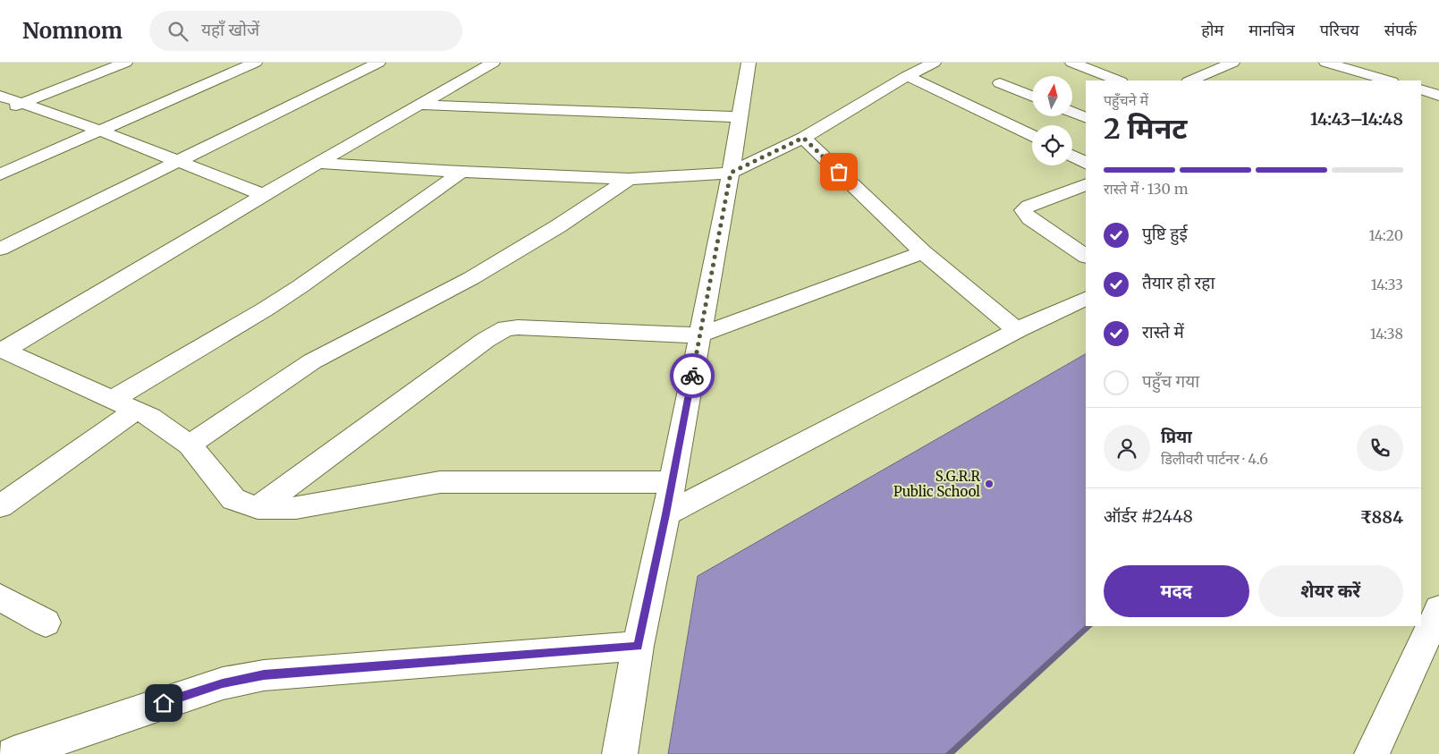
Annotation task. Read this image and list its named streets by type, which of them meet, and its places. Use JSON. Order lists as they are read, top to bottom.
{
  "places": ["S.G.R.R Public School"],
  "north": "top",
  "page": {
    "header": "Nomnom",
    "search": "यहाँ खोजें",
    "nav": [
      "होम",
      "मानचित्र",
      "परिचय",
      "संपर्क"
    ],
    "heading": ["2 मिनट", "पहुँचने में", "14:43–14:48"],
    "panel": [
      "प्रिया",
      "डिलीवरी पार्टनर · 4.6",
      "ऑर्डर #2448",
      "₹884"
    ],
    "bar": "रास्ते में · 130 m",
    "list": [
      ["पुष्टि हुई", "14:20"],
      ["तैयार हो रहा", "14:33"],
      ["रास्ते में", "14:38"],
      "पहुँच गया"
    ],
    "buttons": ["मदद", "शेयर करें"]
  }
}
